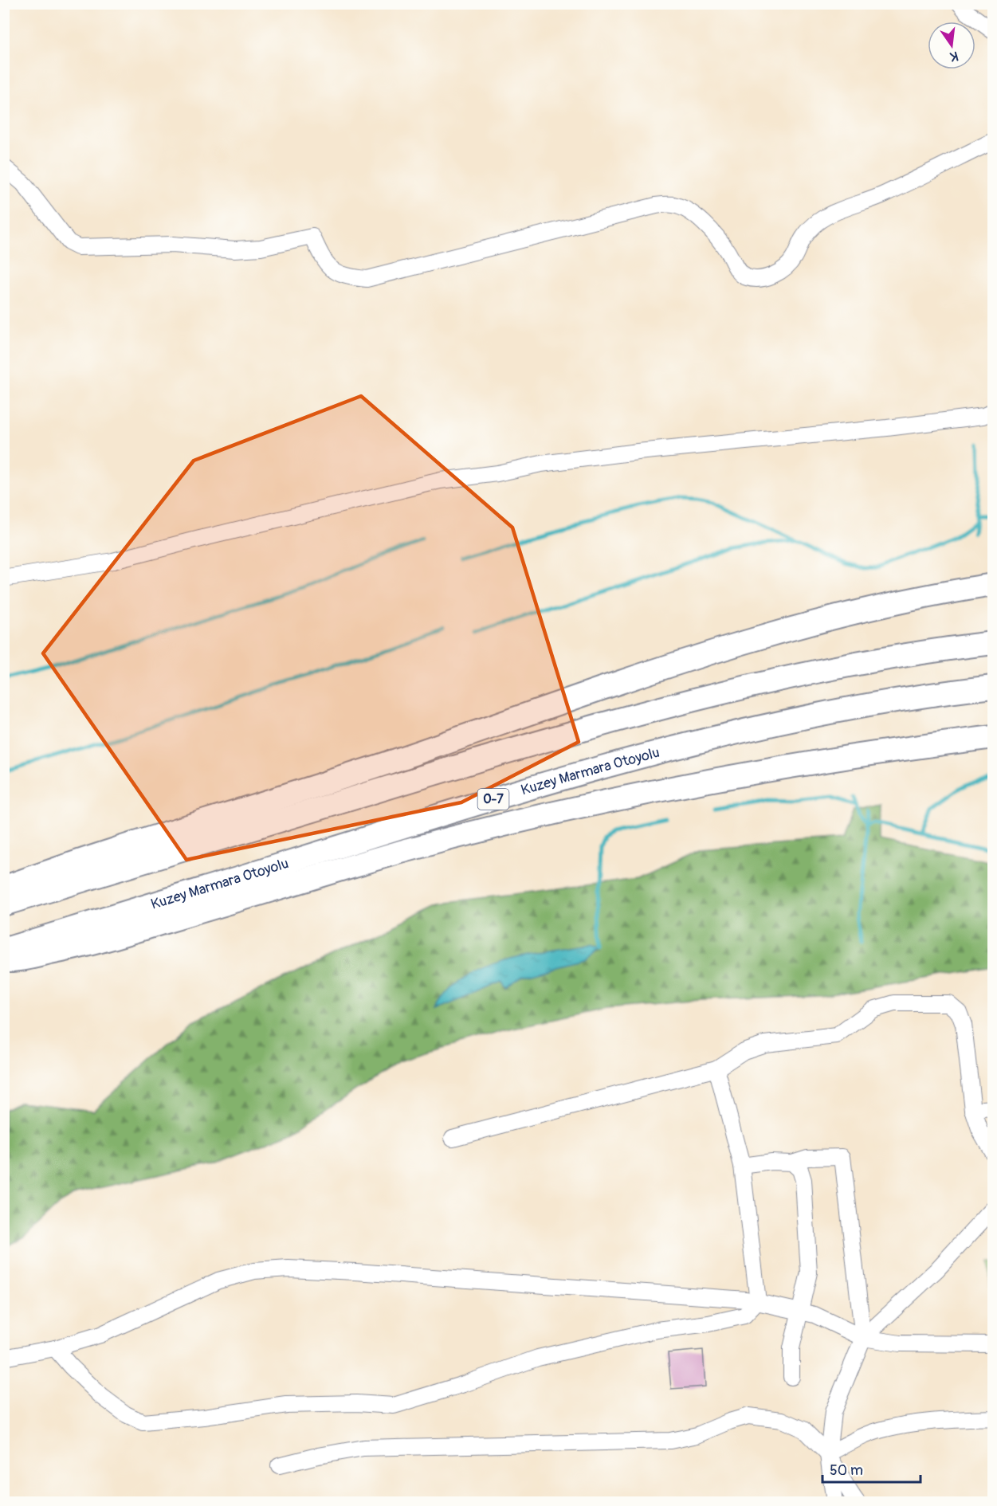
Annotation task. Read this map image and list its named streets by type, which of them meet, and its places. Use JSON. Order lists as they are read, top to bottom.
{
  "streets": {
    "highway": ["Kuzey Marmara Otoyolu", "O-7"]
  },
  "scale_bar": "50 m",
  "north": "bottom"
}
